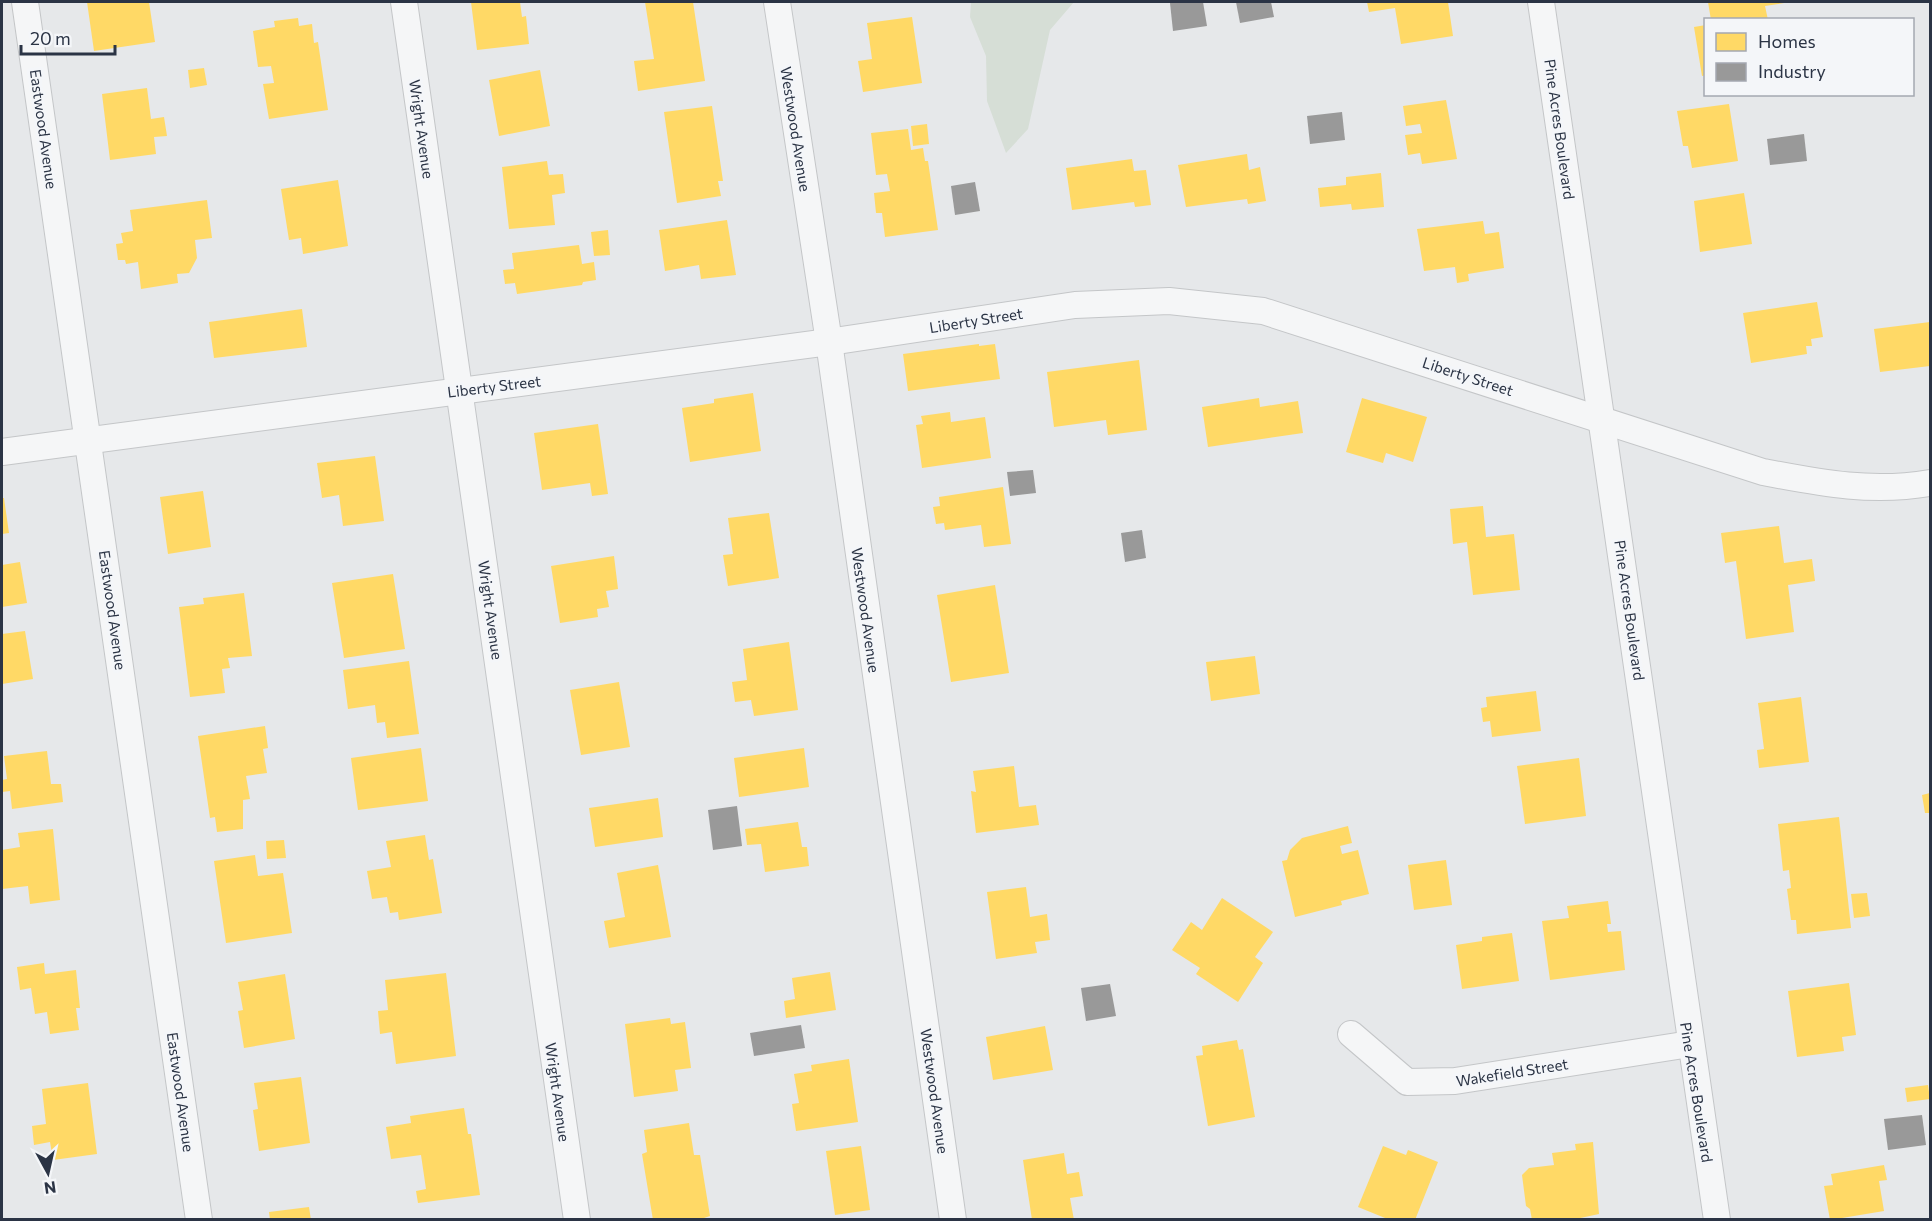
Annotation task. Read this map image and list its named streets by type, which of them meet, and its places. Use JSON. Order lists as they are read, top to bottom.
{
  "streets": {
    "street": [
      "Eastwood Avenue",
      "Wright Avenue",
      "Westwood Avenue",
      "Pine Acres Boulevard",
      "Liberty Street",
      "Wakefield Street"
    ]
  },
  "crossings": [
    ["Eastwood Avenue", "Liberty Street"],
    ["Wright Avenue", "Liberty Street"],
    ["Westwood Avenue", "Liberty Street"],
    ["Pine Acres Boulevard", "Liberty Street"],
    ["Pine Acres Boulevard", "Wakefield Street"]
  ],
  "legend": ["Homes", "Industry"],
  "scale_bar": "20 m",
  "north": "bottom"
}
